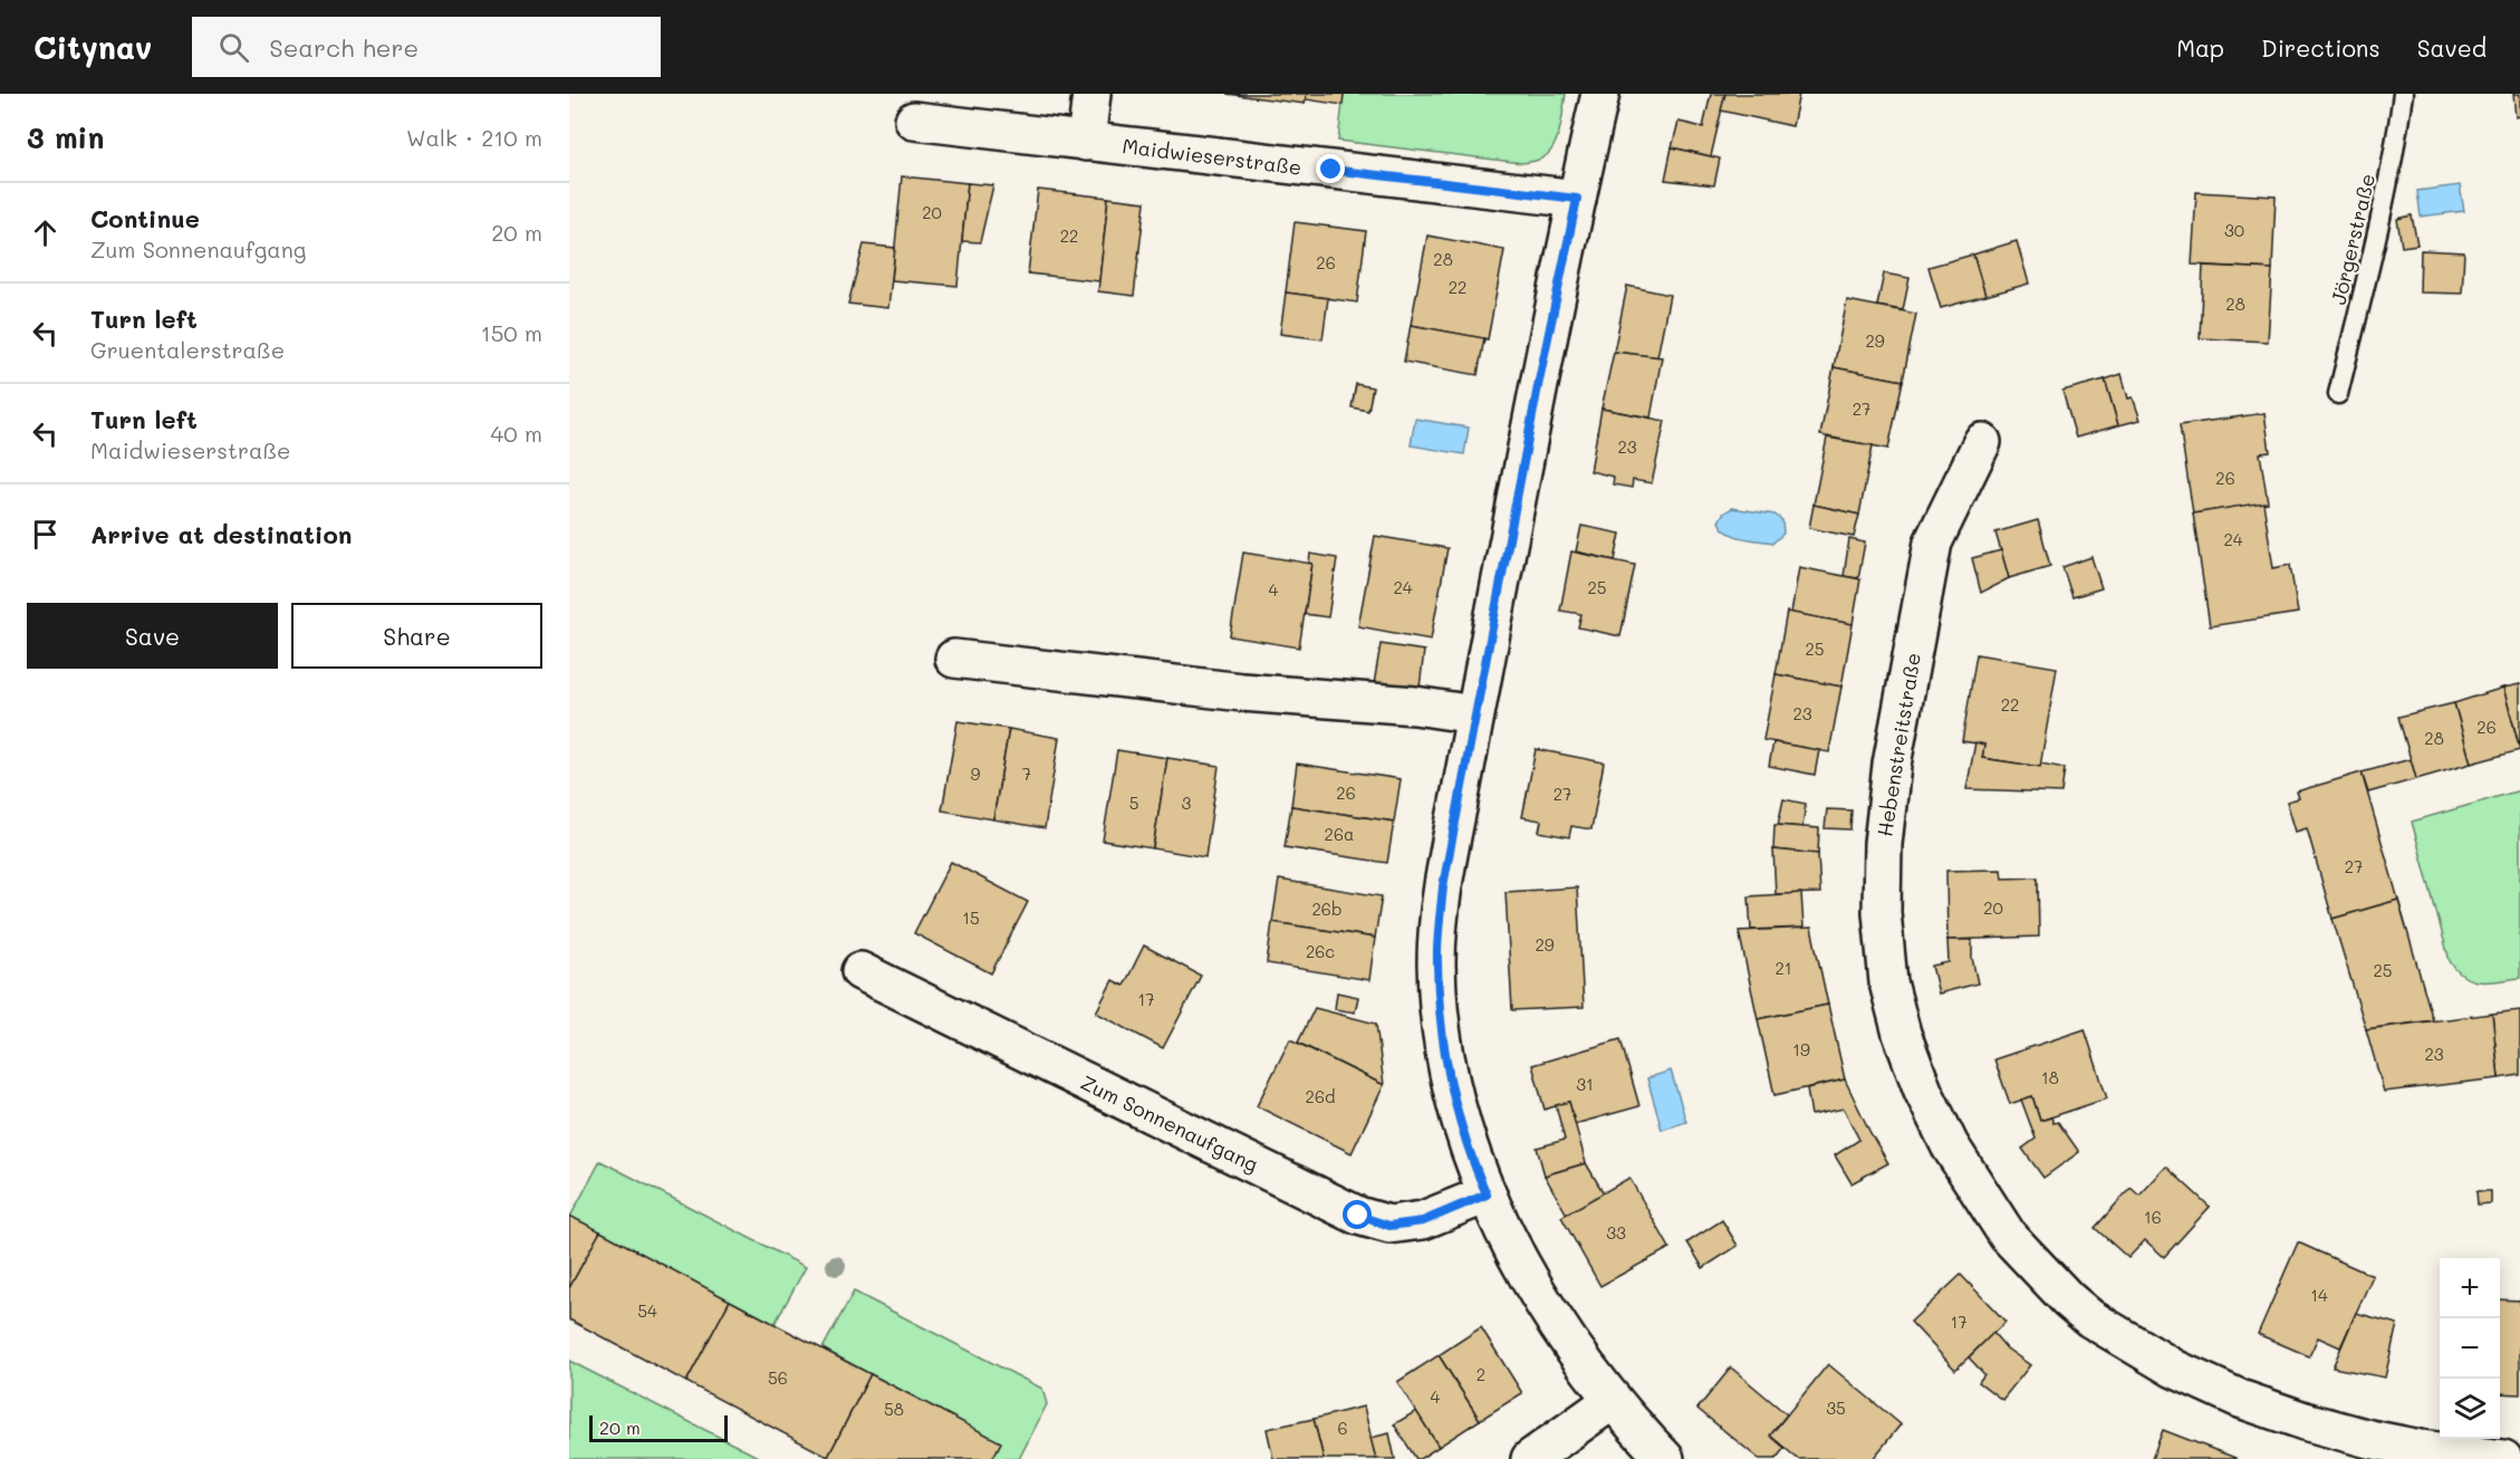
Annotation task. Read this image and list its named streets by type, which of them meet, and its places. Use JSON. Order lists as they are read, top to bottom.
{
  "streets": {
    "street": ["Maidwieserstraße", "Hebenstreitstraße", "Zum Sonnenaufgang"],
    "lane": ["Jörgerstraße"]
  },
  "house_numbers": [
    "20",
    "30",
    "22",
    "28",
    "26",
    "22",
    "28",
    "29",
    "27",
    "23",
    "26",
    "24",
    "24",
    "25",
    "4",
    "25",
    "22",
    "23",
    "26",
    "28",
    "9",
    "7",
    "26",
    "27",
    "5",
    "3",
    "26a",
    "27",
    "20",
    "26b",
    "15",
    "29",
    "26c",
    "21",
    "25",
    "17",
    "19",
    "23",
    "18",
    "31",
    "26d",
    "16",
    "33",
    "14",
    "54",
    "17",
    "2",
    "56",
    "4",
    "35",
    "58",
    "6"
  ],
  "scale_bar": "20 m",
  "page": {
    "header": "Citynav",
    "search": "Search here",
    "nav": ["Map", "Directions", "Saved"],
    "heading": ["3 min", "Walk · 210 m"],
    "list": [
      ["Continue", "Zum Sonnenaufgang", "20 m"],
      ["Turn left", "Gruentalerstraße", "150 m"],
      ["Turn left", "Maidwieserstraße", "40 m"],
      "Arrive at destination"
    ],
    "buttons": ["Save", "Share"],
    "map_buttons": ["+", "−"],
    "scale": "20 m"
  }
}
